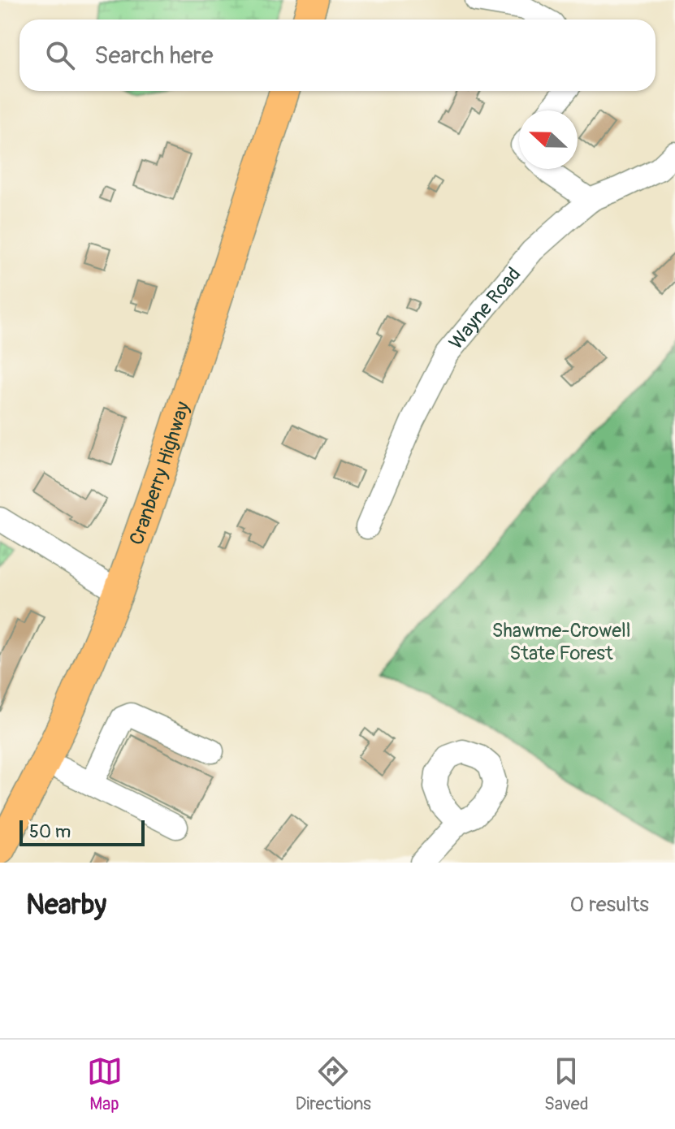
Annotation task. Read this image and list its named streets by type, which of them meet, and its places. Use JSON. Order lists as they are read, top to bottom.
{
  "streets": {
    "main road": ["Cranberry Highway"],
    "street": ["Wayne Road"]
  },
  "parks": ["Shawme-Crowell State Forest"],
  "scale_bar": "50 m",
  "north": "left",
  "page": {
    "search": "Search here",
    "scale": "50 m",
    "heading": ["Nearby", "0 results"],
    "nav": ["Map", "Directions", "Saved"]
  }
}
